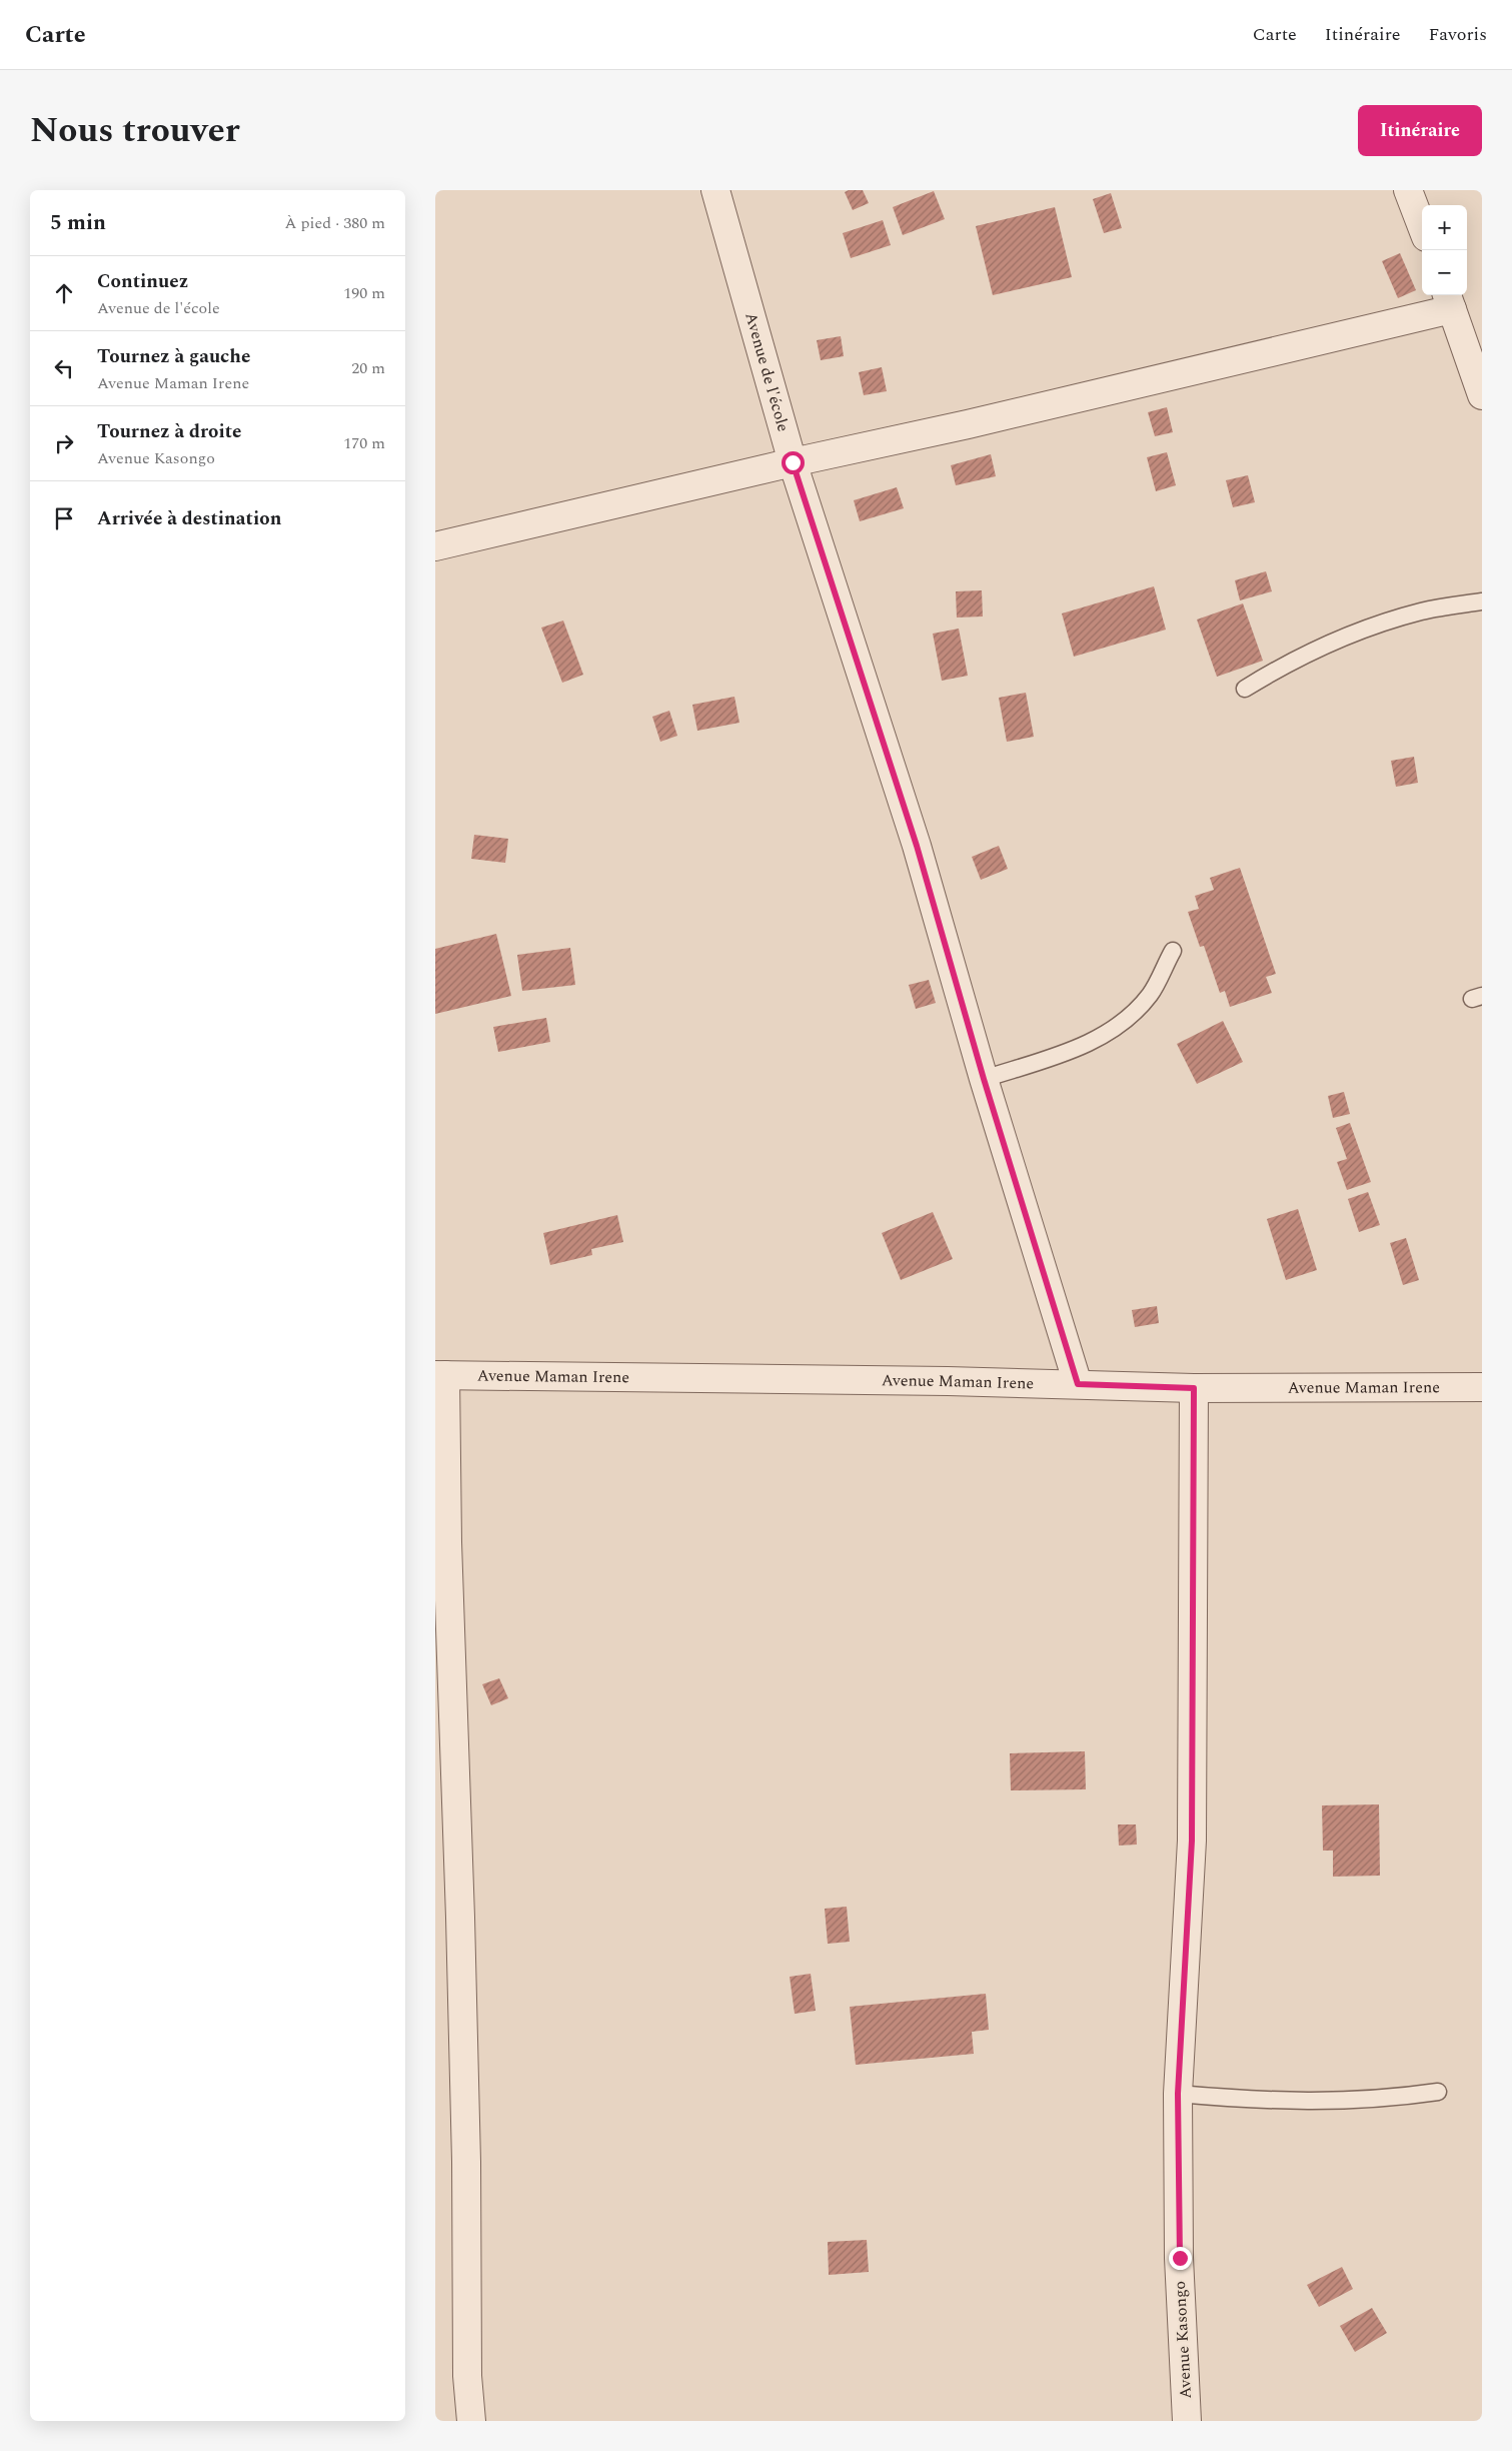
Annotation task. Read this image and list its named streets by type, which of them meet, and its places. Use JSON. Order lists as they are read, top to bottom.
{
  "streets": {
    "street": ["Avenue de l'école", "Avenue Maman Irene", "Avenue Kasongo"]
  },
  "crossings": [
    ["Avenue de l'école", "Avenue Maman Irene"],
    ["Avenue Maman Irene", "Avenue Kasongo"]
  ],
  "page": {
    "header": "Carte",
    "nav": ["Carte", "Itinéraire", "Favoris"],
    "title": "Nous trouver",
    "buttons": "Itinéraire",
    "heading": ["5 min", "À pied · 380 m"],
    "map_buttons": ["+", "−"],
    "list": [
      ["Continuez", "Avenue de l'école", "190 m"],
      ["Tournez à gauche", "Avenue Maman Irene", "20 m"],
      ["Tournez à droite", "Avenue Kasongo", "170 m"],
      "Arrivée à destination"
    ]
  }
}
